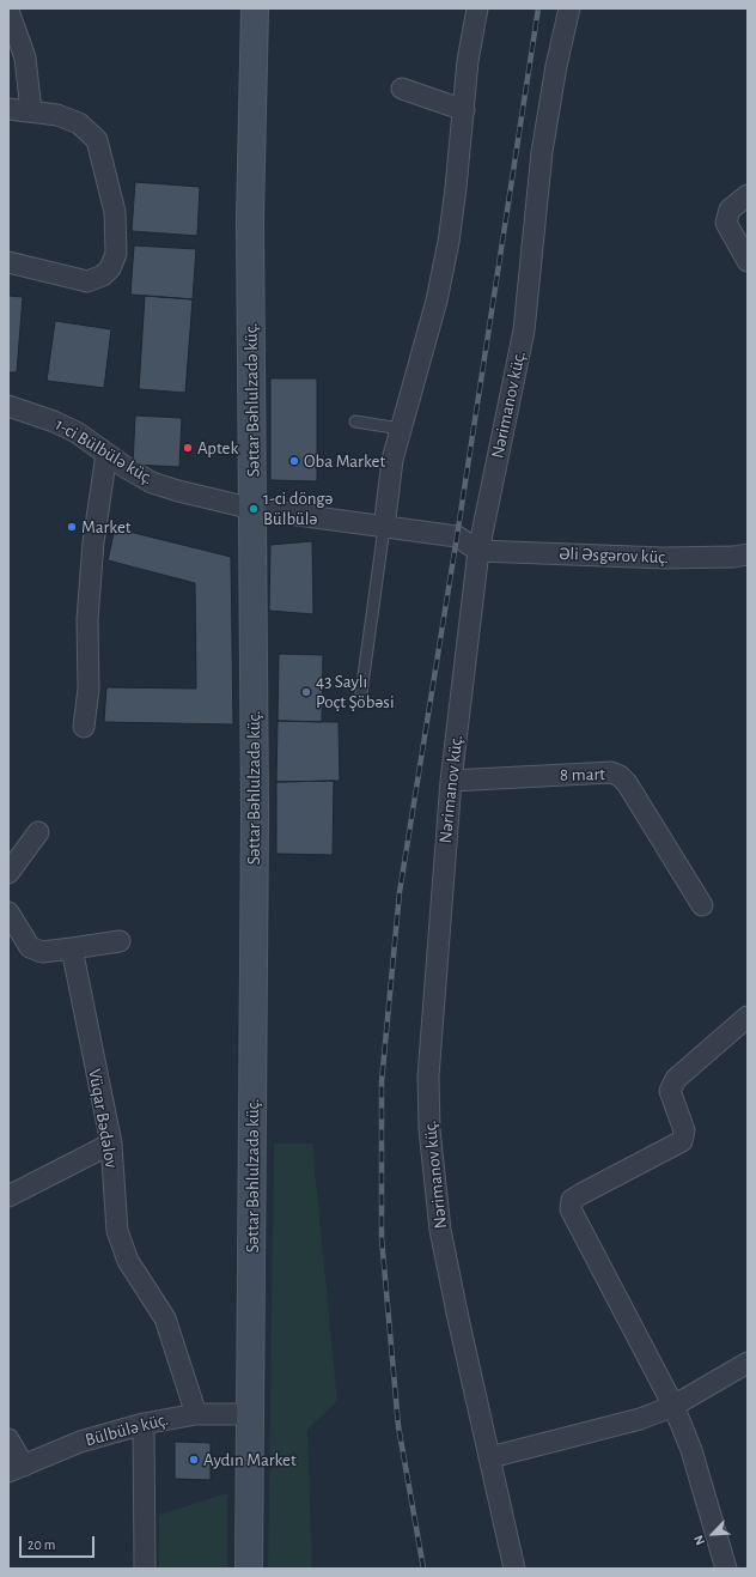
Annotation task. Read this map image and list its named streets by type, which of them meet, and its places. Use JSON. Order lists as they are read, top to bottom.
{
  "streets": {
    "main road": ["Səttar Bəhlulzadə küç."],
    "street": [
      "Nərimanov küç.",
      "1-ci Bülbülə küç.",
      "Əli Əsgərov küç.",
      "8 mart",
      "Vüqar Bədəlov",
      "Bülbülə küç."
    ]
  },
  "crossings": [
    ["Səttar Bəhlulzadə küç.", "1-ci Bülbülə küç."],
    ["Səttar Bəhlulzadə küç.", "Bülbülə küç."],
    ["Nərimanov küç.", "1-ci Bülbülə küç."],
    ["Nərimanov küç.", "Əli Əsgərov küç."],
    ["Nərimanov küç.", "8 mart"],
    ["1-ci Bülbülə küç.", "Əli Əsgərov küç."],
    ["Vüqar Bədəlov", "Bülbülə küç."]
  ],
  "places": [
    "Aptek",
    "Oba Market",
    "1-ci döngə Bülbülə",
    "Market",
    "43 Saylı Poçt Şöbəsi",
    "Aydın Market"
  ],
  "scale_bar": "20 m",
  "north": "bottom left"
}
